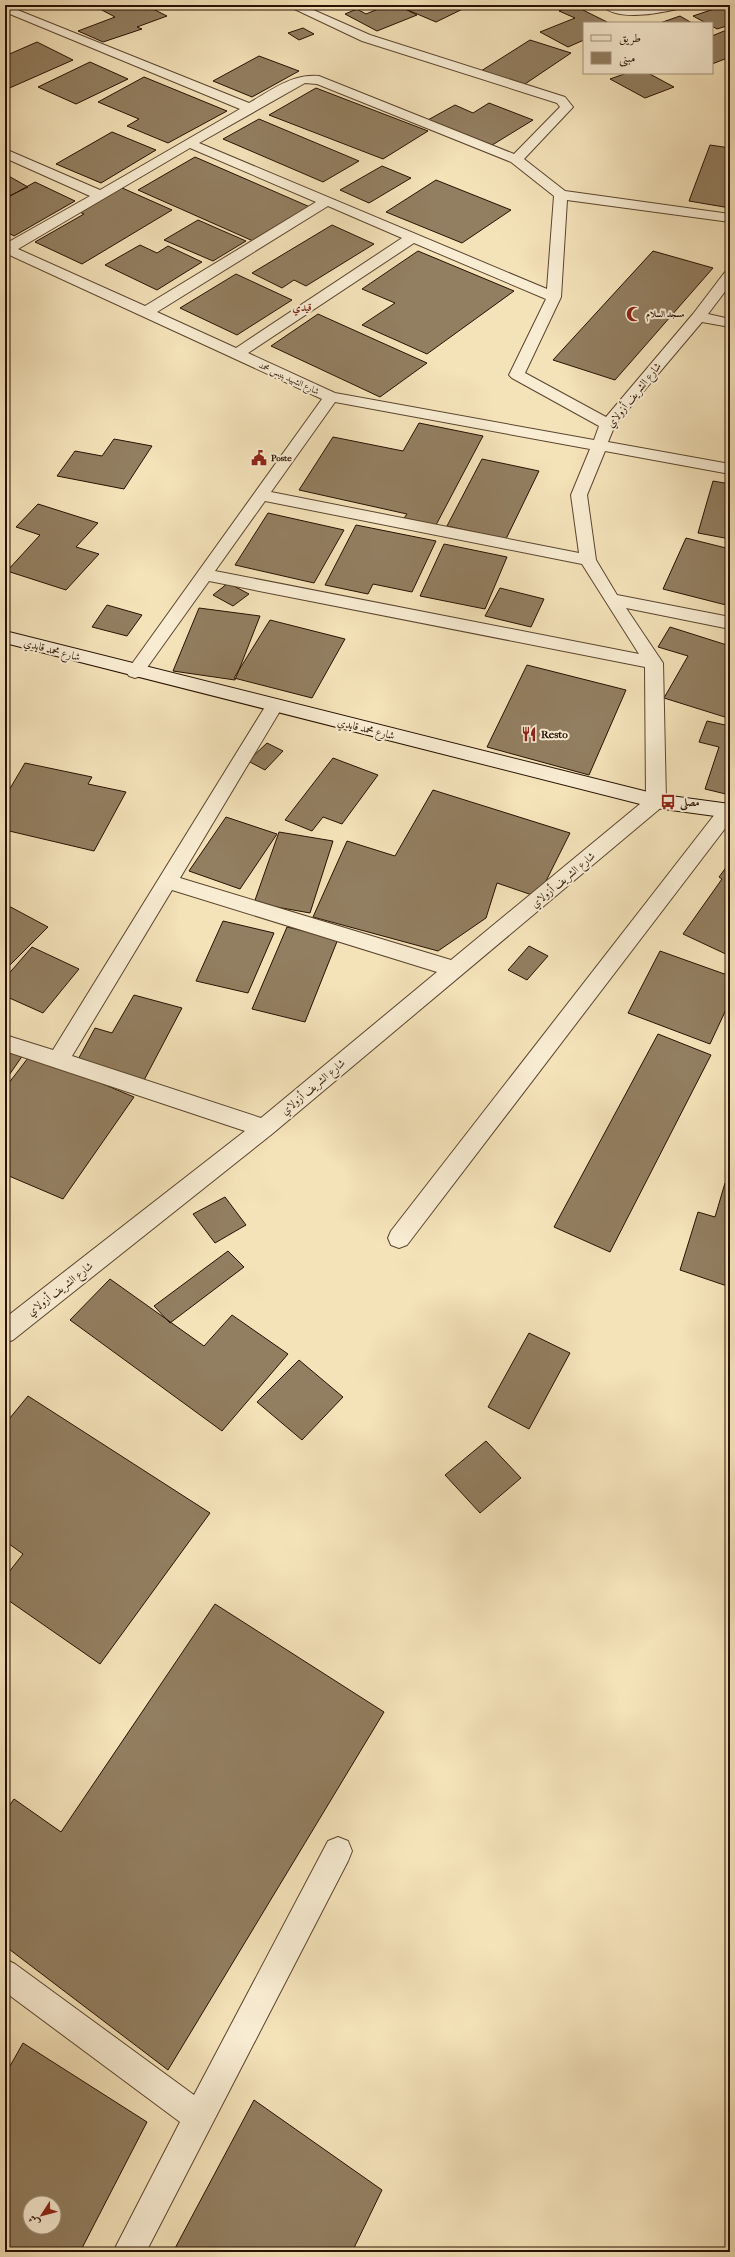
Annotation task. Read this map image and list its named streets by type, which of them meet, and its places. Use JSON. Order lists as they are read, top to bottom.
{
  "streets": {
    "street": ["شارع الشهيد بنيس محمد", "شارع الشريف أزولاي", "شارع محمد قايدي"]
  },
  "crossings": [
    ["شارع الشهيد بنيس محمد", "شارع محمد قايدي"],
    ["شارع الشريف أزولاي", "شارع محمد قايدي"]
  ],
  "districts": ["قيدي"],
  "places": {
    "mosque": ["مسجد السلام"],
    "public building": ["Poste"],
    "restaurant": ["Resto"],
    "bus stop": ["مصلى"]
  },
  "legend": ["طريق", "مبنى"],
  "north": "bottom left"
}
